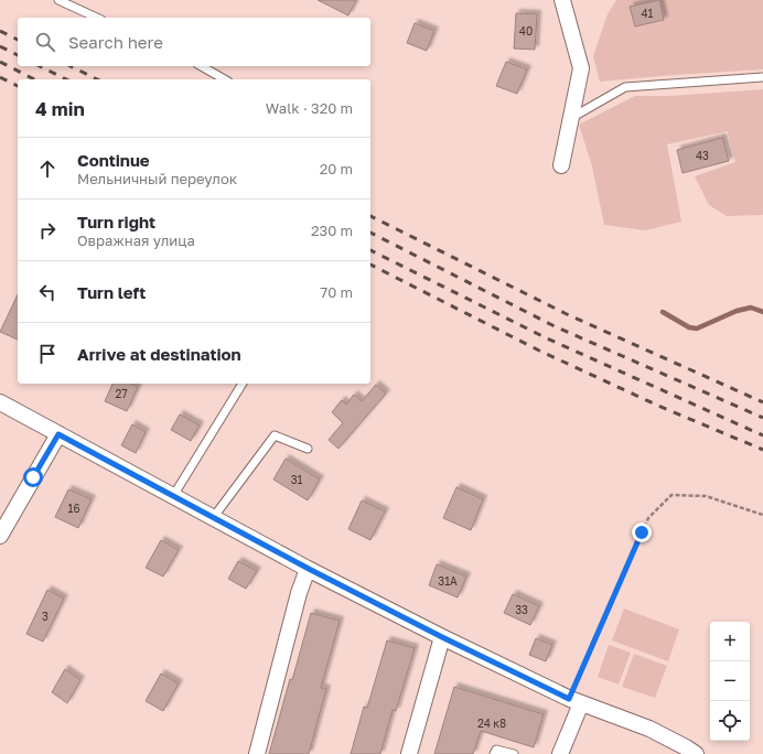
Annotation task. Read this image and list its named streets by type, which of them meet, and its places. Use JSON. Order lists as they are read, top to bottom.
{
  "house_numbers": [
    "41",
    "40",
    "43",
    "27",
    "31",
    "16",
    "31А",
    "33",
    "3",
    "24 к8"
  ],
  "page": {
    "search": "Search here",
    "heading": ["4 min", "Walk · 320 m"],
    "list": [
      ["Continue", "Мельничный переулок", "20 m"],
      ["Turn right", "Овражная улица", "230 m"],
      ["Turn left", "70 m"],
      "Arrive at destination"
    ],
    "map_buttons": ["+", "−"]
  }
}
